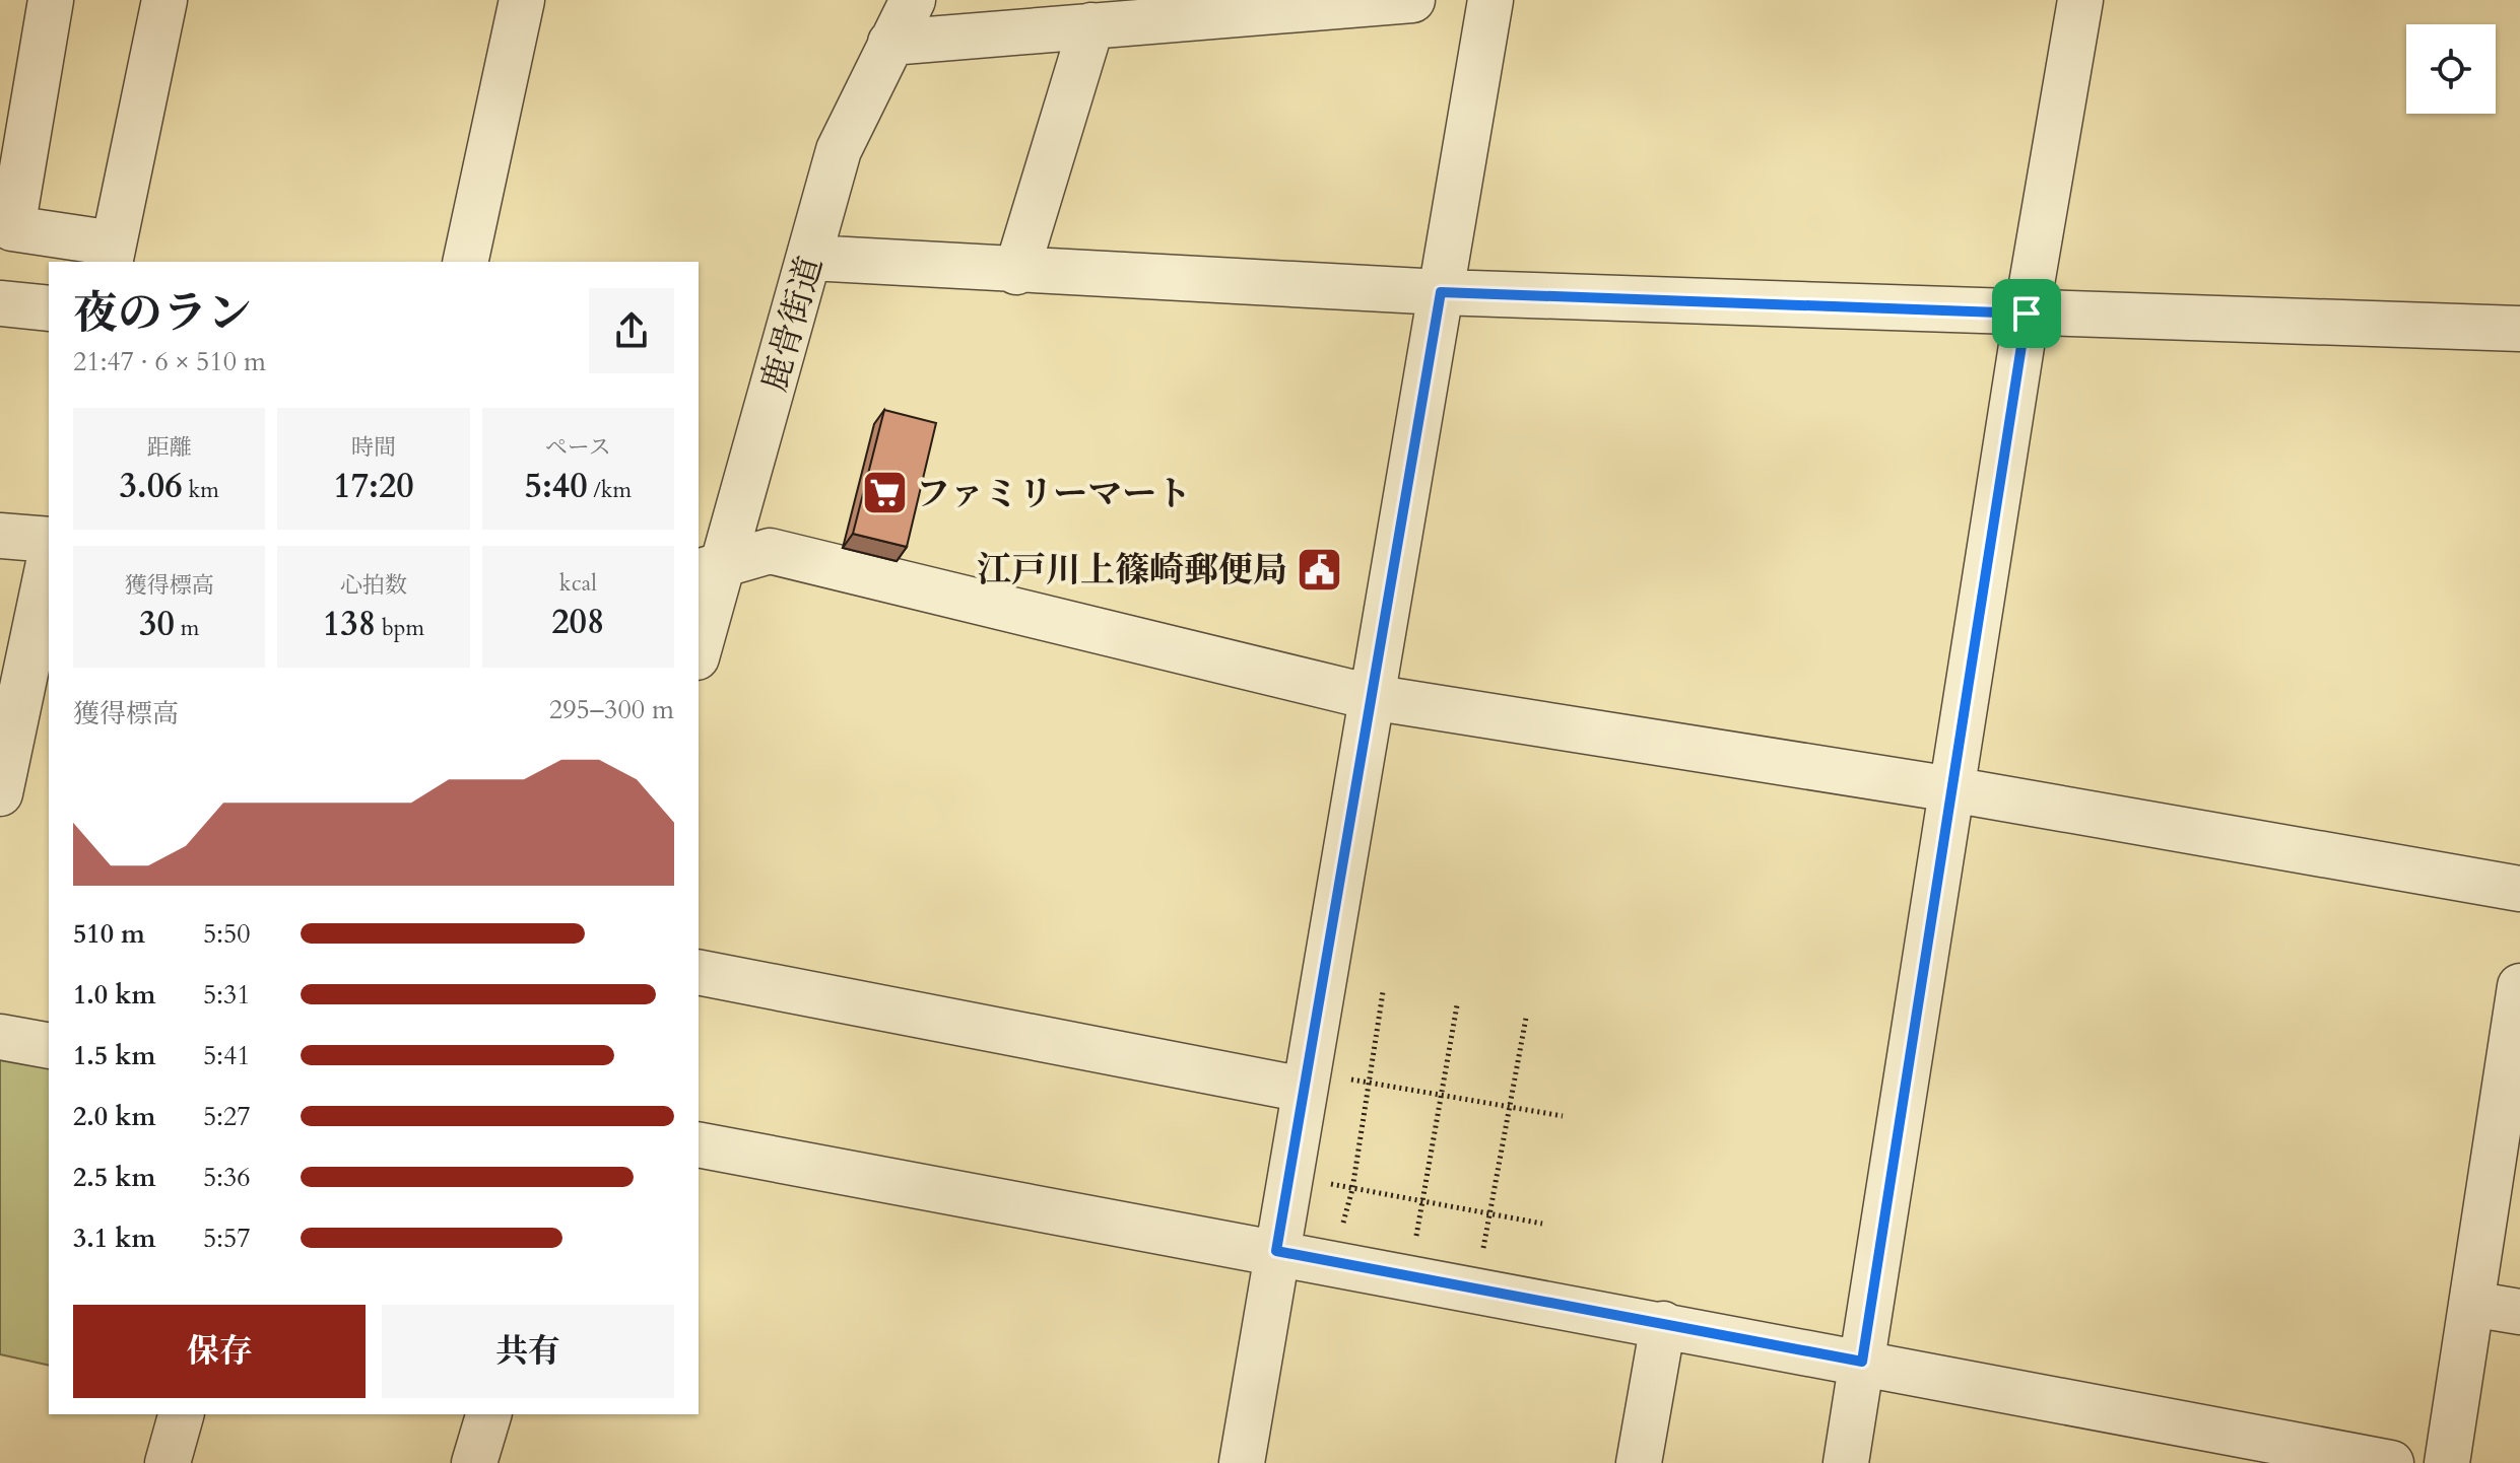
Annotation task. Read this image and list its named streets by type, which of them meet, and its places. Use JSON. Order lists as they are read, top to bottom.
{
  "streets": {
    "street": ["鹿骨街道"]
  },
  "places": {
    "supermarket": ["ファミリーマート"],
    "public building": ["江戸川上篠崎郵便局"]
  },
  "page": {
    "heading": ["夜のラン", "21:47 · 6 × 510 m"],
    "stats": [
      ["距離", "3.06 km"],
      ["時間", "17:20"],
      ["ペース", "5:40 /km"],
      ["獲得標高", "30 m"],
      ["心拍数", "138 bpm"],
      ["kcal", "208"]
    ],
    "chart": ["獲得標高", "295–300 m"],
    "list": [
      {
        "name": "510 m",
        "note": "5:50"
      },
      {
        "name": "1.0 km",
        "note": "5:31"
      },
      {
        "name": "1.5 km",
        "note": "5:41"
      },
      {
        "name": "2.0 km",
        "note": "5:27"
      },
      {
        "name": "2.5 km",
        "note": "5:36"
      },
      {
        "name": "3.1 km",
        "note": "5:57"
      }
    ],
    "buttons": ["保存", "共有"]
  }
}
